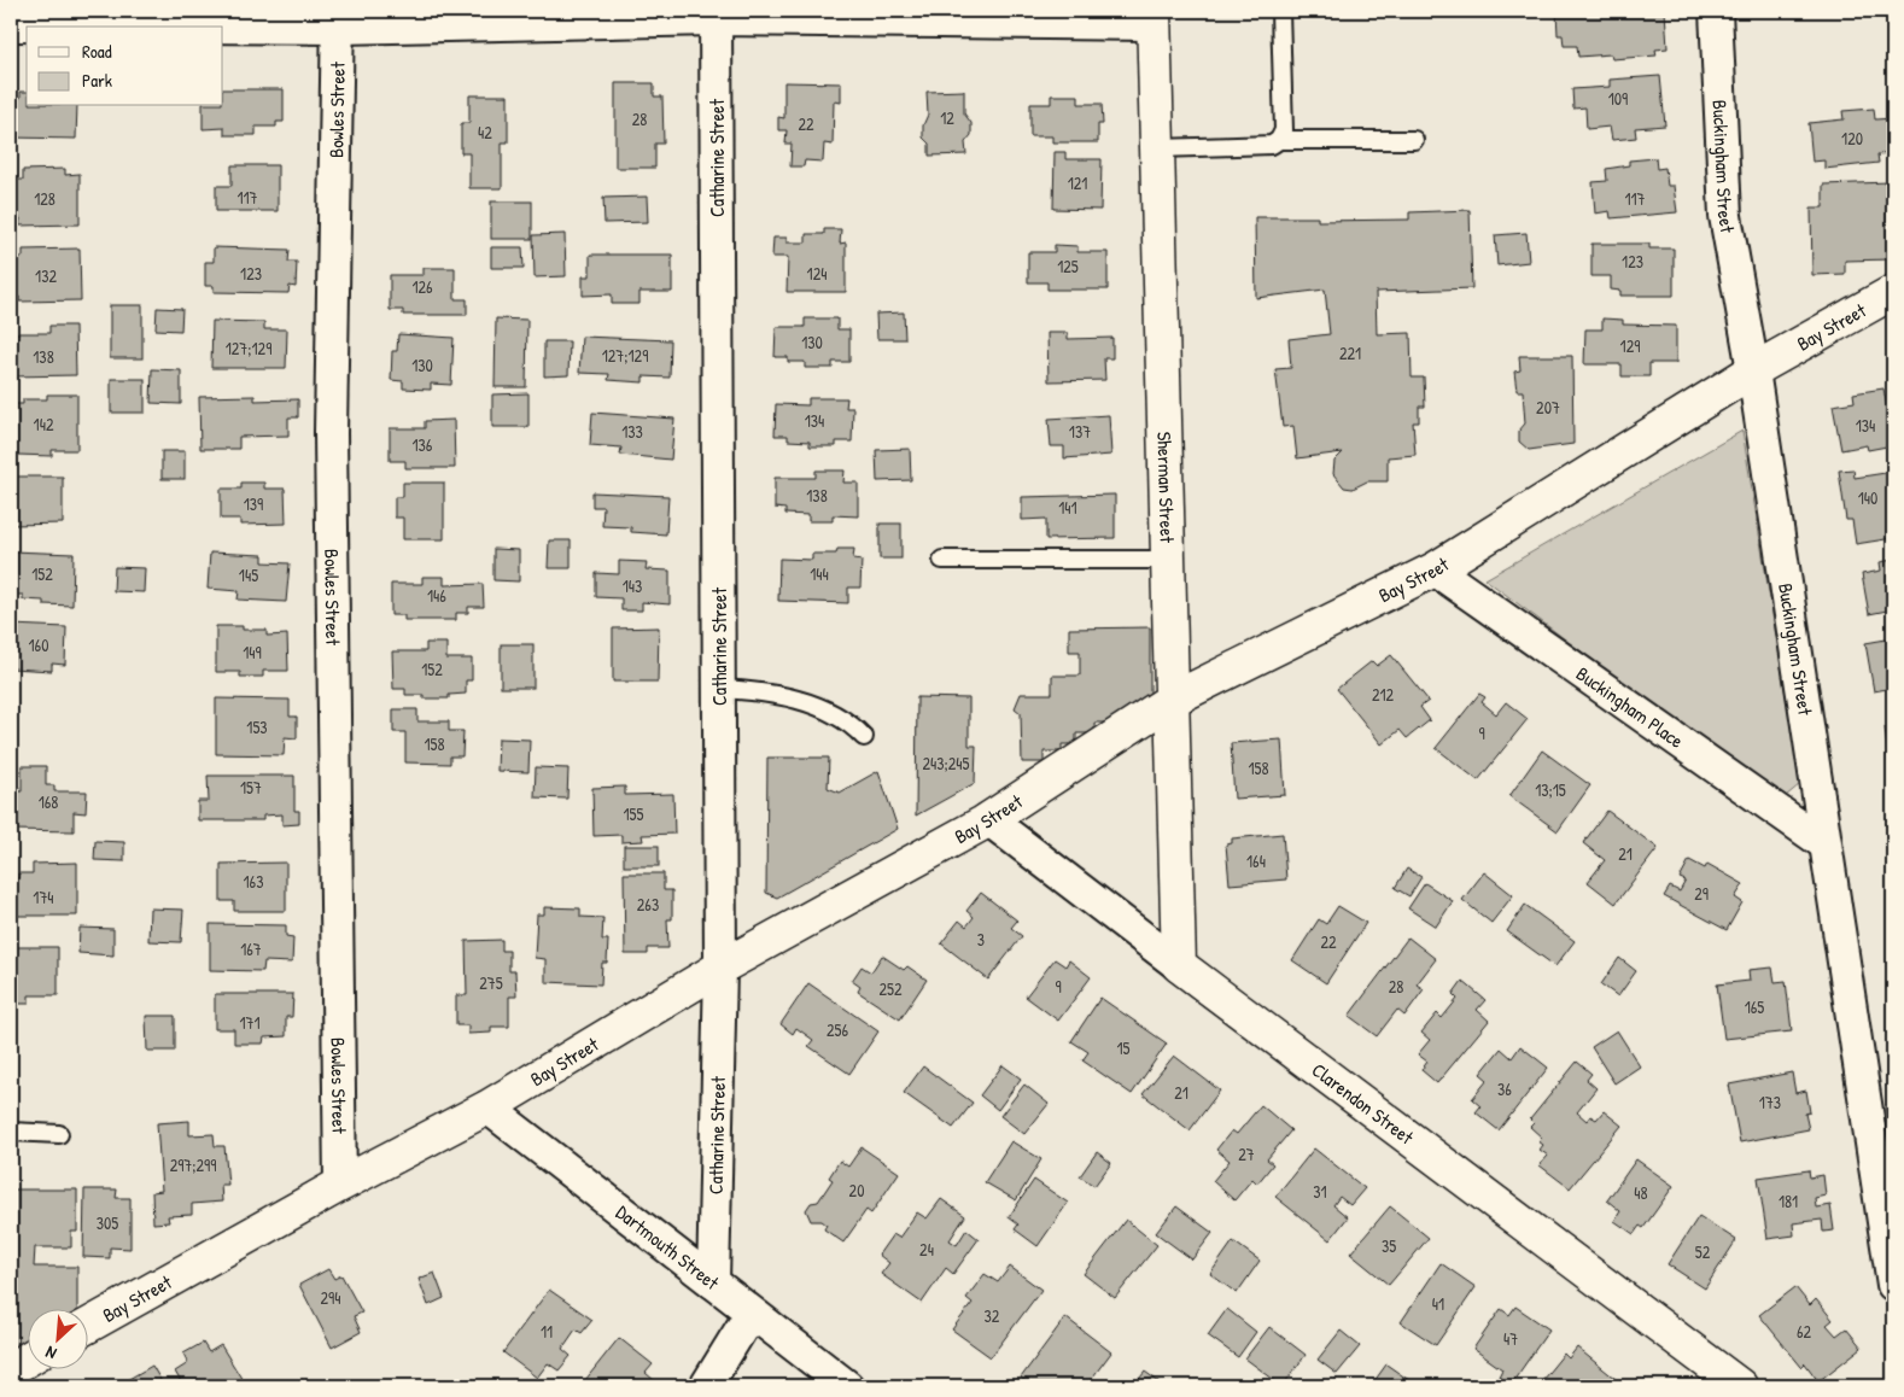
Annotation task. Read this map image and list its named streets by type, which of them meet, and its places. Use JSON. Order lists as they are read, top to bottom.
{
  "streets": {
    "main road": ["Bay Street", "Sherman Street", "Clarendon Street"],
    "street": [
      "Bowles Street",
      "Catharine Street",
      "Buckingham Street",
      "Buckingham Place",
      "Dartmouth Street"
    ]
  },
  "crossings": [
    ["Bowles Street", "Bay Street"],
    ["Catharine Street", "Bay Street"],
    ["Catharine Street", "Dartmouth Street"],
    ["Buckingham Street", "Bay Street"],
    ["Buckingham Street", "Buckingham Place"],
    ["Bay Street", "Sherman Street"],
    ["Bay Street", "Buckingham Place"],
    ["Bay Street", "Clarendon Street"],
    ["Bay Street", "Dartmouth Street"],
    ["Sherman Street", "Clarendon Street"]
  ],
  "house_numbers": [
    "109",
    "12",
    "28",
    "22",
    "42",
    "120",
    "121",
    "117",
    "128",
    "117",
    "123",
    "125",
    "123",
    "124",
    "132",
    "126",
    "130",
    "129",
    "127;129",
    "221",
    "127;129",
    "138",
    "130",
    "207",
    "134",
    "142",
    "134",
    "133",
    "137",
    "136",
    "138",
    "140",
    "139",
    "141",
    "152",
    "144",
    "145",
    "143",
    "146",
    "160",
    "149",
    "152",
    "212",
    "153",
    "9",
    "158",
    "243;245",
    "158",
    "157",
    "13;15",
    "168",
    "155",
    "21",
    "164",
    "163",
    "29",
    "174",
    "263",
    "3",
    "22",
    "167",
    "275",
    "9",
    "28",
    "252",
    "165",
    "171",
    "256",
    "15",
    "36",
    "21",
    "173",
    "27",
    "297;299",
    "20",
    "31",
    "48",
    "181",
    "305",
    "35",
    "24",
    "52",
    "294",
    "41",
    "32",
    "11",
    "62",
    "47"
  ],
  "legend": ["Road", "Park"],
  "north": "bottom left"
}
